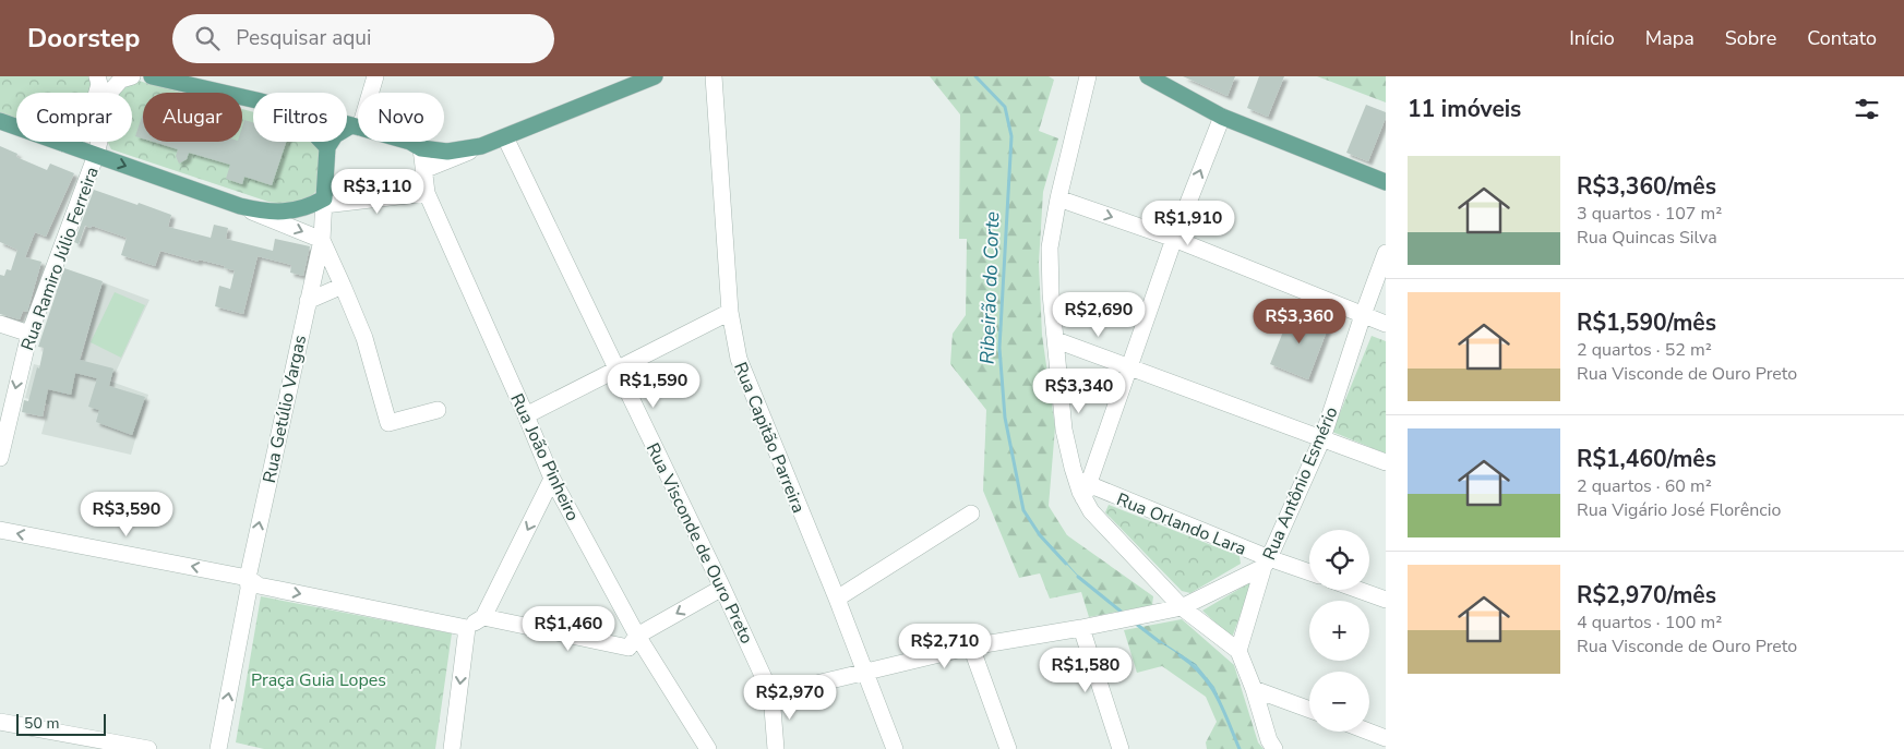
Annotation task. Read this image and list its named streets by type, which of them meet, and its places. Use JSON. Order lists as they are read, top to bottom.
{
  "streets": {
    "street": [
      "Rua Ramiro Júlio Ferreira",
      "Rua Getúlio Vargas",
      "Rua Capitão Parreira",
      "Rua João Pinheiro",
      "Rua Antônio Esmério",
      "Rua Orlando Lara",
      "Rua Visconde de Ouro Preto"
    ]
  },
  "crossings": [
    ["Rua Antônio Esmério", "Rua Orlando Lara"]
  ],
  "one_way": ["Rua Getúlio Vargas"],
  "water": ["Ribeirão do Corte"],
  "parks": ["Praça Guia Lopes"],
  "scale_bar": "50 m",
  "page": {
    "header": "Doorstep",
    "search": "Pesquisar aqui",
    "nav": [
      "Início",
      "Mapa",
      "Sobre",
      "Contato"
    ],
    "heading": "11 imóveis",
    "chip": [
      "Comprar",
      "Alugar",
      "Filtros",
      "Novo"
    ],
    "list": [
      {
        "name": "R$3,360/mês",
        "note": "3 quartos · 107 m² · Rua Quincas Silva"
      },
      {
        "name": "R$1,590/mês",
        "note": "2 quartos · 52 m² · Rua Visconde de Ouro Preto"
      },
      {
        "name": "R$1,460/mês",
        "note": "2 quartos · 60 m² · Rua Vigário José Florêncio"
      },
      {
        "name": "R$2,970/mês",
        "note": "4 quartos · 100 m² · Rua Visconde de Ouro Preto"
      }
    ],
    "price": [
      "R$3,110",
      "R$1,910",
      "R$2,690",
      "R$3,360",
      "R$1,590",
      "R$3,340",
      "R$3,590",
      "R$1,460",
      "R$2,710",
      "R$1,580",
      "R$2,970"
    ],
    "map_buttons": ["+", "−"],
    "scale": "50 m"
  }
}
